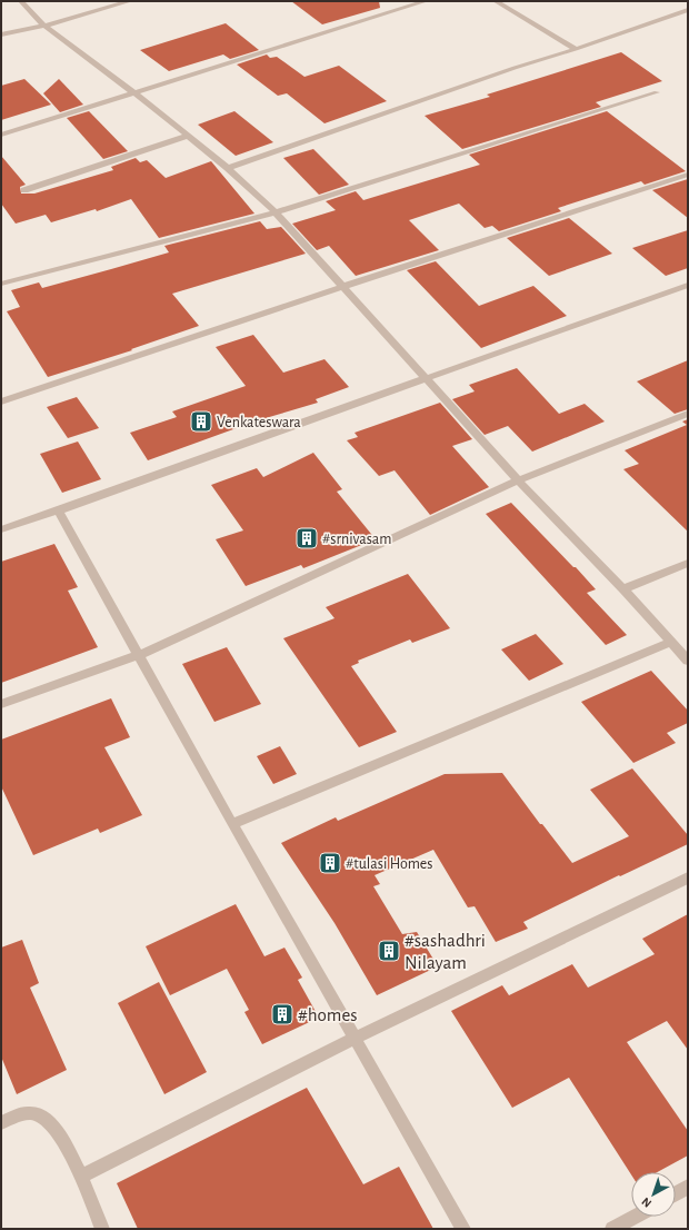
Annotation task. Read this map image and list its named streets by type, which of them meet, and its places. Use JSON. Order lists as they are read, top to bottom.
{
  "places": {
    "building": [
      "Venkateswara",
      "#srnivasam",
      "#tulasi Homes",
      "#sashadhri Nilayam",
      "#homes"
    ]
  },
  "north": "bottom left"
}
